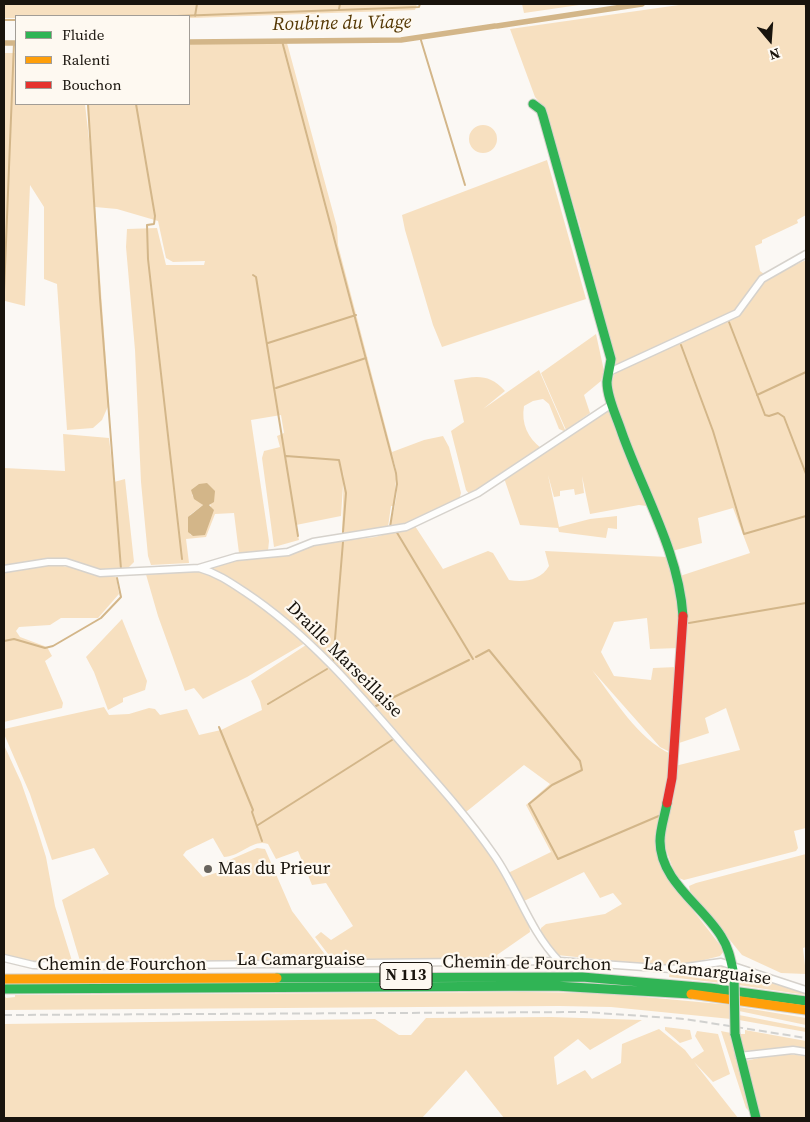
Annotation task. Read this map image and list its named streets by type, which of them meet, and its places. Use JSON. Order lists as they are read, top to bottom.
{
  "streets": {
    "main road": ["La Camarguaise", "N 113"],
    "street": ["Draille Marseillaise", "Chemin de Fourchon"]
  },
  "crossings": [
    ["Draille Marseillaise", "Chemin de Fourchon"]
  ],
  "water": ["Roubine du Viage"],
  "places": ["Mas du Prieur"],
  "legend": ["Fluide", "Ralenti", "Bouchon"],
  "north": "bottom"
}
